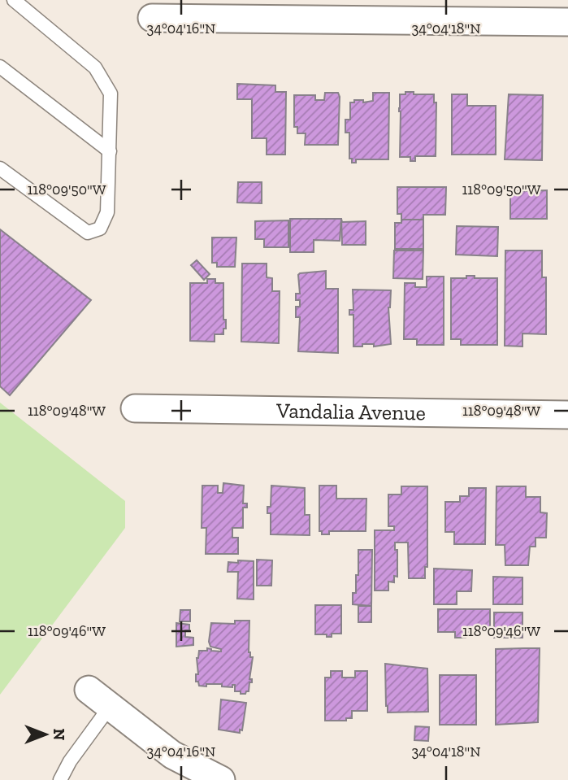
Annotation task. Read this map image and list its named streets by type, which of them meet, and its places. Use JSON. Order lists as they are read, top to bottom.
{
  "streets": {
    "street": ["Vandalia Avenue"]
  },
  "north": "right",
  "coordinates": [
    "34°04'16\"N",
    "34°04'18\"N",
    "118°09'50\"W",
    "118°09'48\"W",
    "118°09'46\"W"
  ]
}
